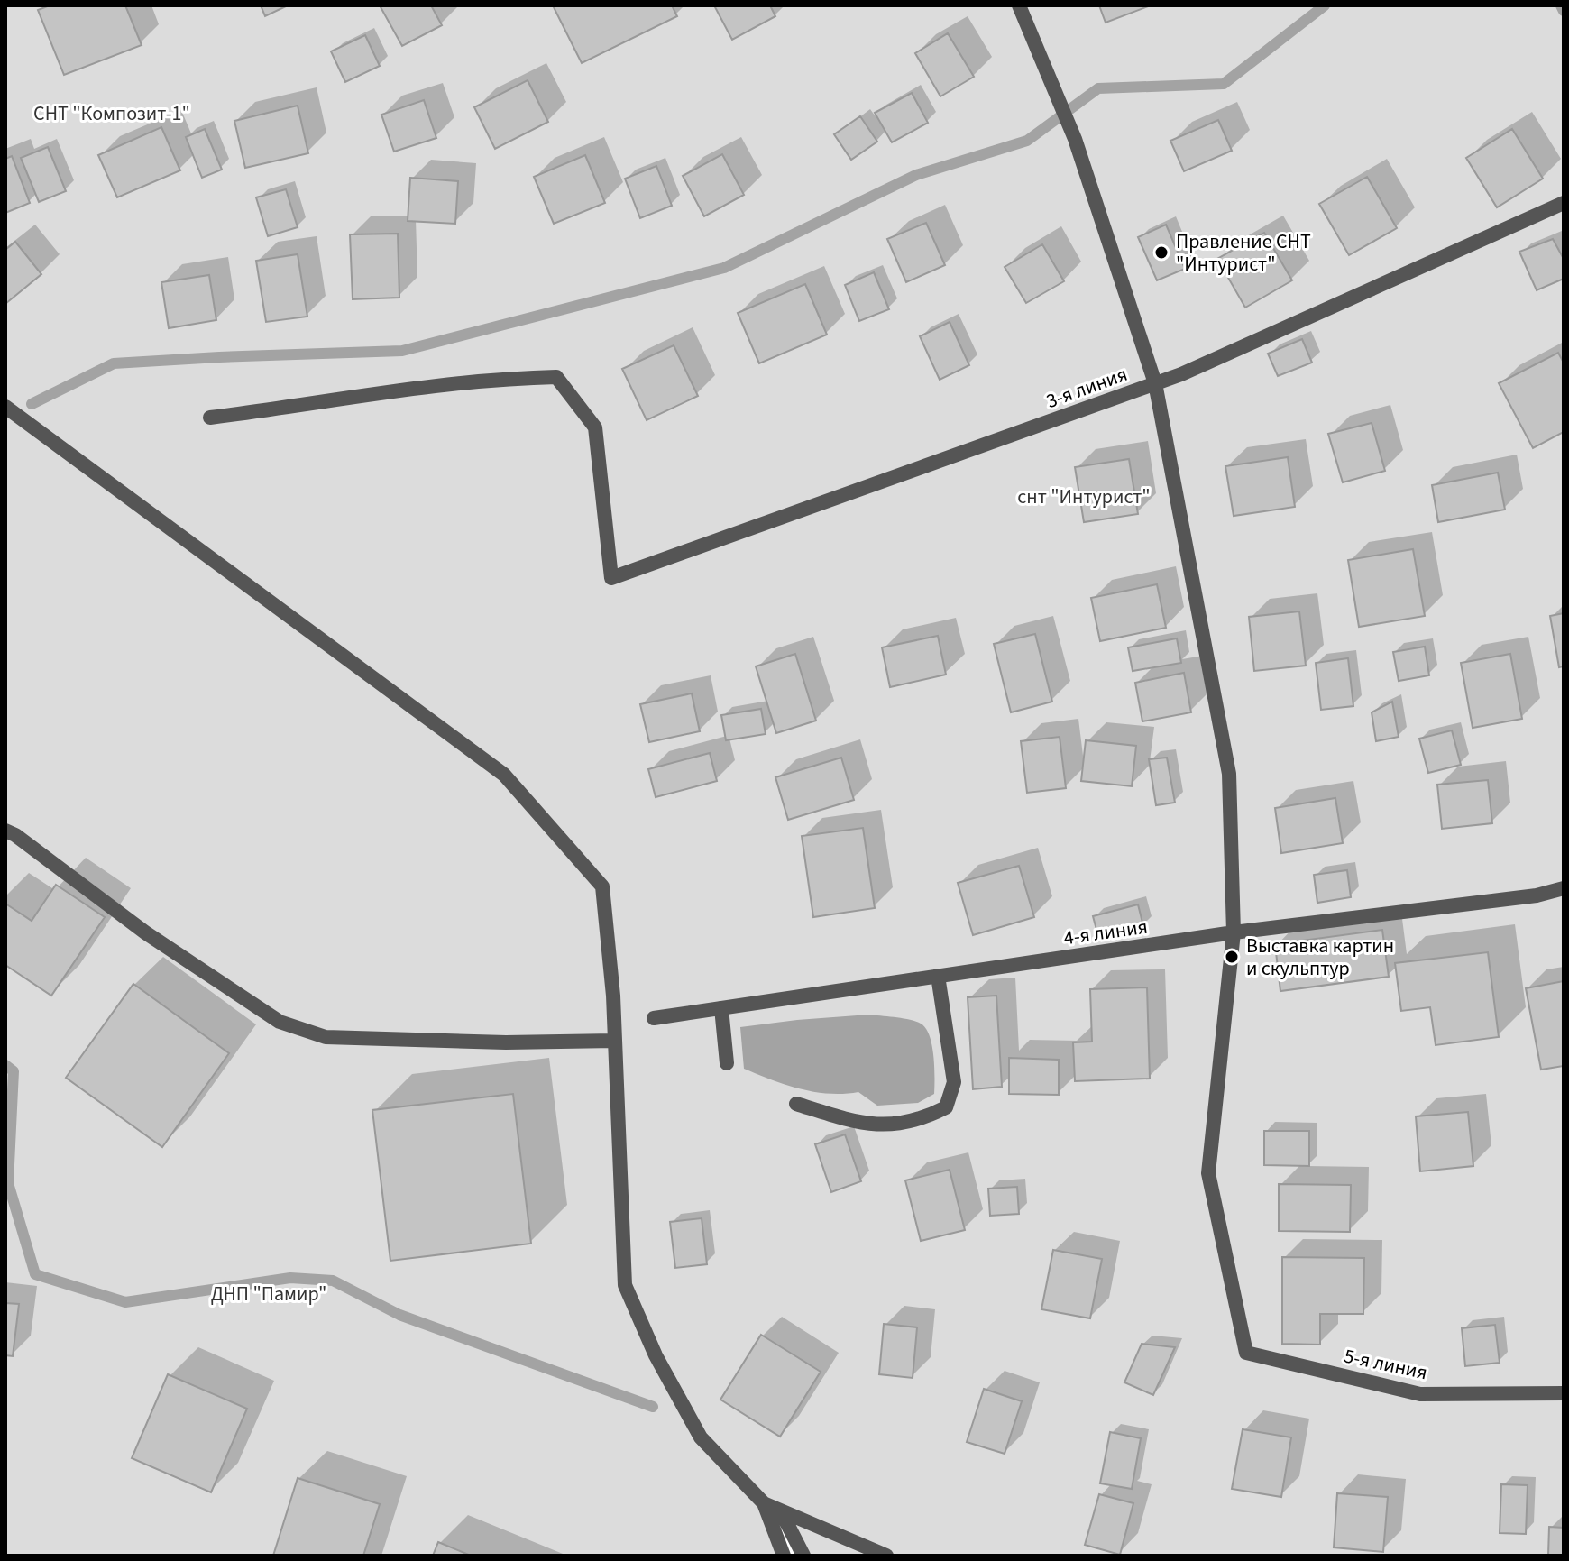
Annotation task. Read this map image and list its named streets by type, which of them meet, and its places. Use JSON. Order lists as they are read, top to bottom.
{
  "streets": {
    "street": ["3-я линия", "4-я линия", "5-я линия"]
  },
  "crossings": [
    ["4-я линия", "5-я линия"]
  ],
  "parks": ["СНТ \"Композит-1\"", "снт \"Интурист\"", "ДНП \"Памир\""],
  "places": ["Правление СНТ \"Интурист\"", "Выставка картин и скульптур"]
}
